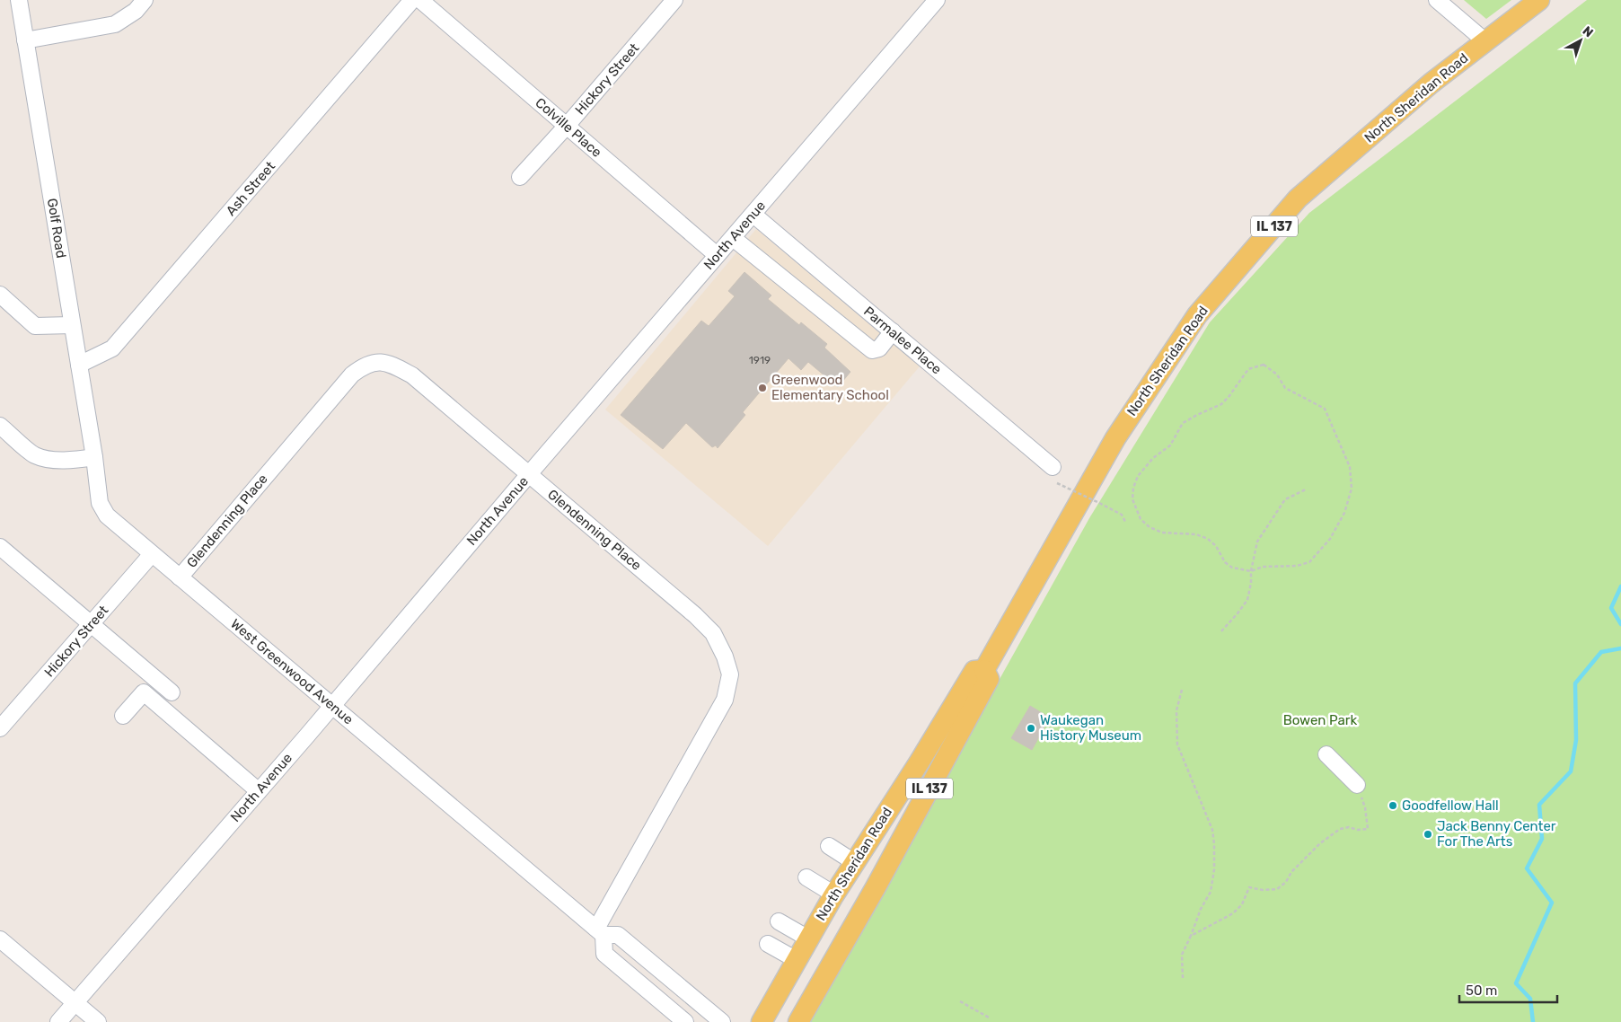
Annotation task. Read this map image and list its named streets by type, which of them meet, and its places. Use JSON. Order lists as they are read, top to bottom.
{
  "streets": {
    "main road": ["North Sheridan Road", "IL 137"],
    "street": [
      "Hickory Street",
      "Colville Place",
      "Ash Street",
      "Golf Road",
      "North Avenue",
      "Parmalee Place",
      "Glendenning Place",
      "West Greenwood Avenue"
    ]
  },
  "crossings": [
    ["Hickory Street", "Colville Place"],
    ["Hickory Street", "West Greenwood Avenue"],
    ["Colville Place", "North Avenue"],
    ["Ash Street", "Golf Road"],
    ["Golf Road", "West Greenwood Avenue"],
    ["North Avenue", "Parmalee Place"],
    ["North Avenue", "Glendenning Place"],
    ["North Avenue", "West Greenwood Avenue"],
    ["Glendenning Place", "West Greenwood Avenue"]
  ],
  "parks": ["Bowen Park"],
  "places": [
    "Greenwood Elementary School",
    "Waukegan History Museum",
    "Goodfellow Hall",
    "Jack Benny Center For The Arts"
  ],
  "house_numbers": ["1919"],
  "scale_bar": "50 m",
  "north": "top right"
}
